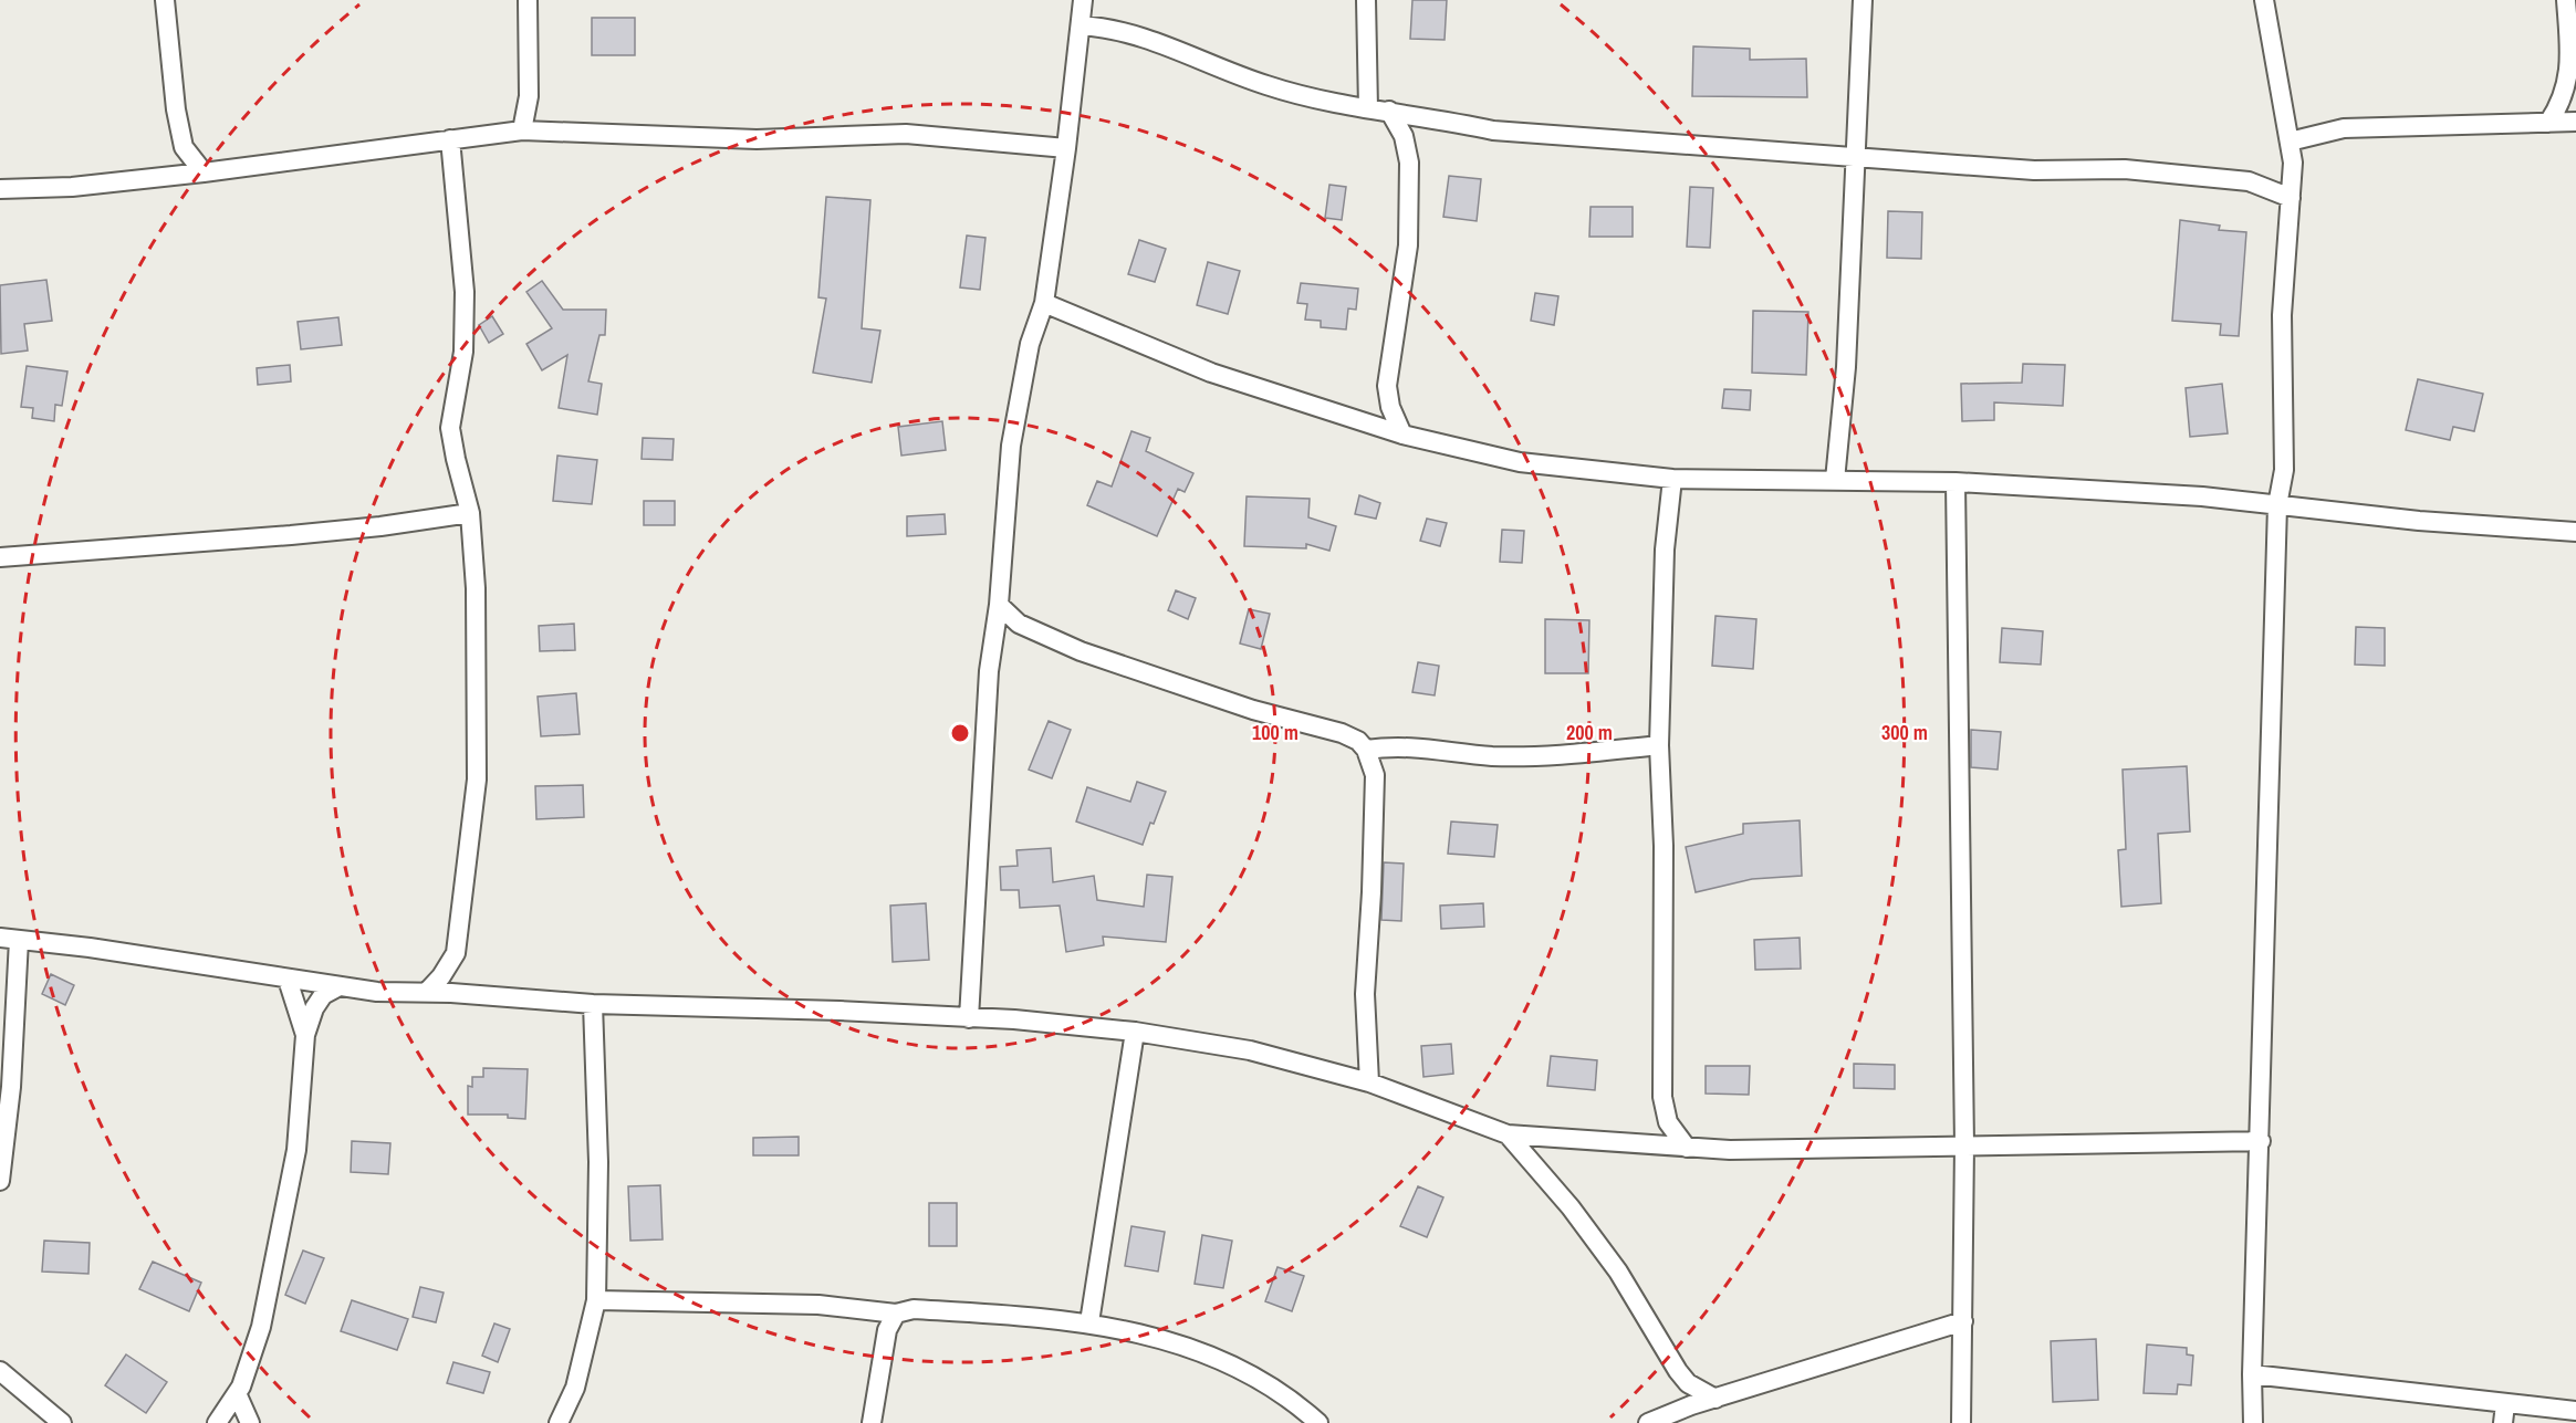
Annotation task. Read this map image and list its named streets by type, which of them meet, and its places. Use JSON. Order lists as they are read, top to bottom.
{
  "rings": ["100 m", "200 m", "300 m"]
}
